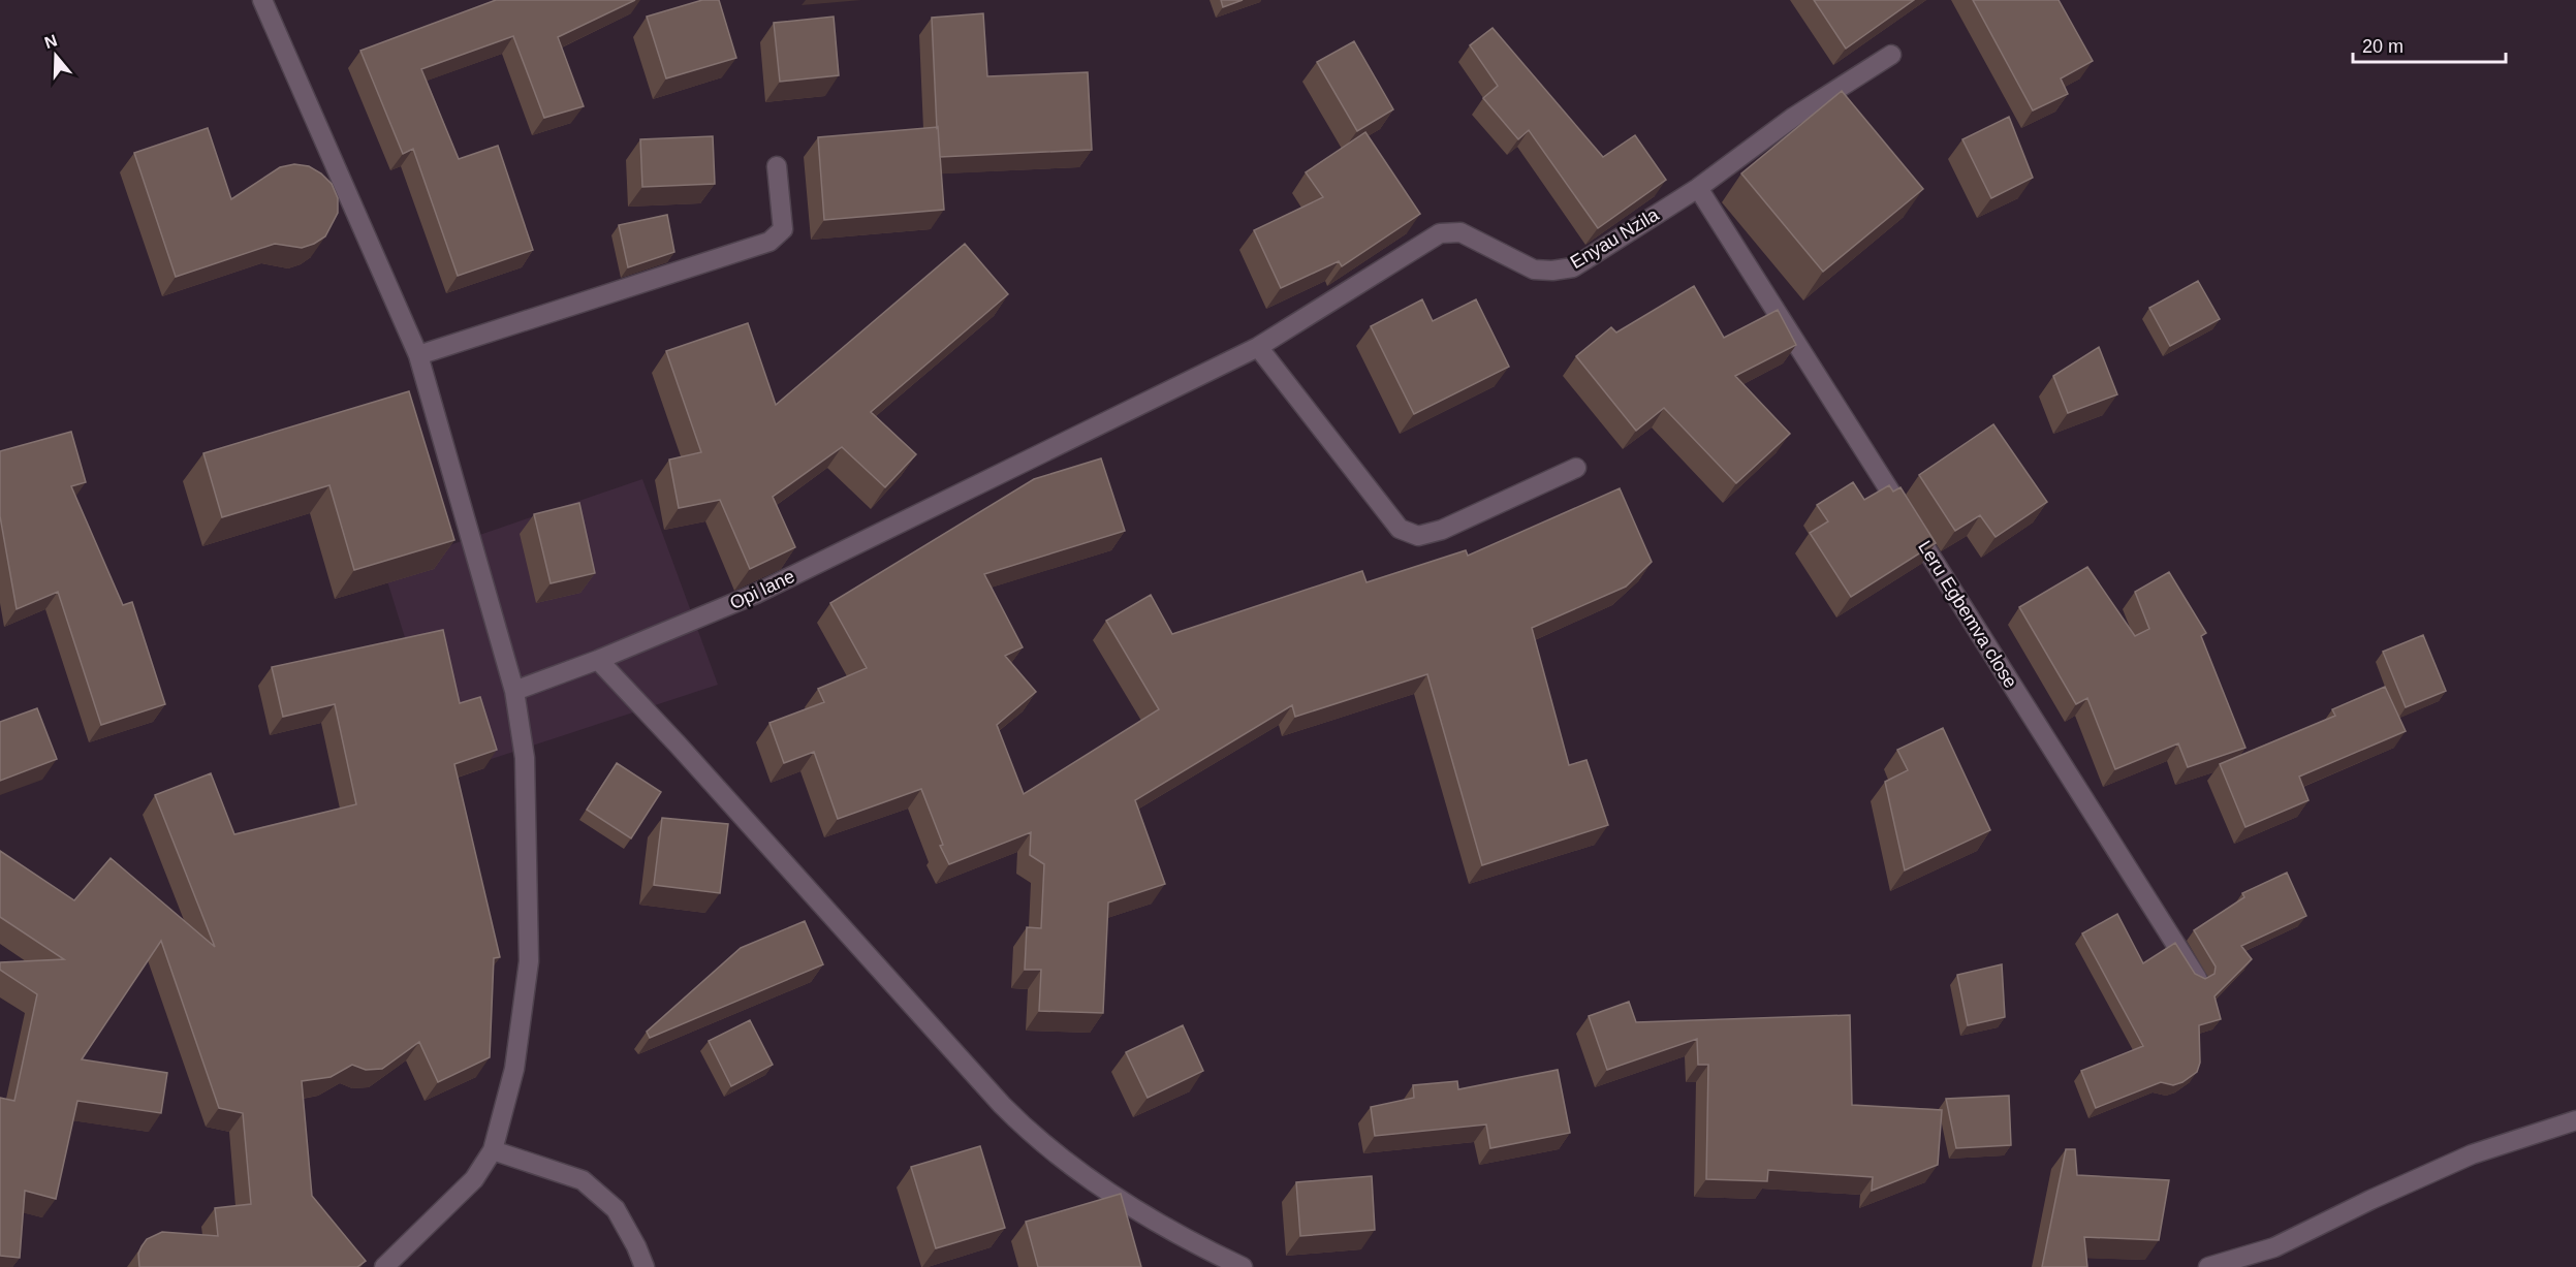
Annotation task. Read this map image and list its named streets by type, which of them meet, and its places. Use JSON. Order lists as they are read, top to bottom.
{
  "streets": {
    "street": ["Enyau Nzila", "Opi lane", "Leru Egbemva close"]
  },
  "crossings": [
    ["Enyau Nzila", "Opi lane"],
    ["Enyau Nzila", "Leru Egbemva close"]
  ],
  "scale_bar": "20 m",
  "north": "top"
}
